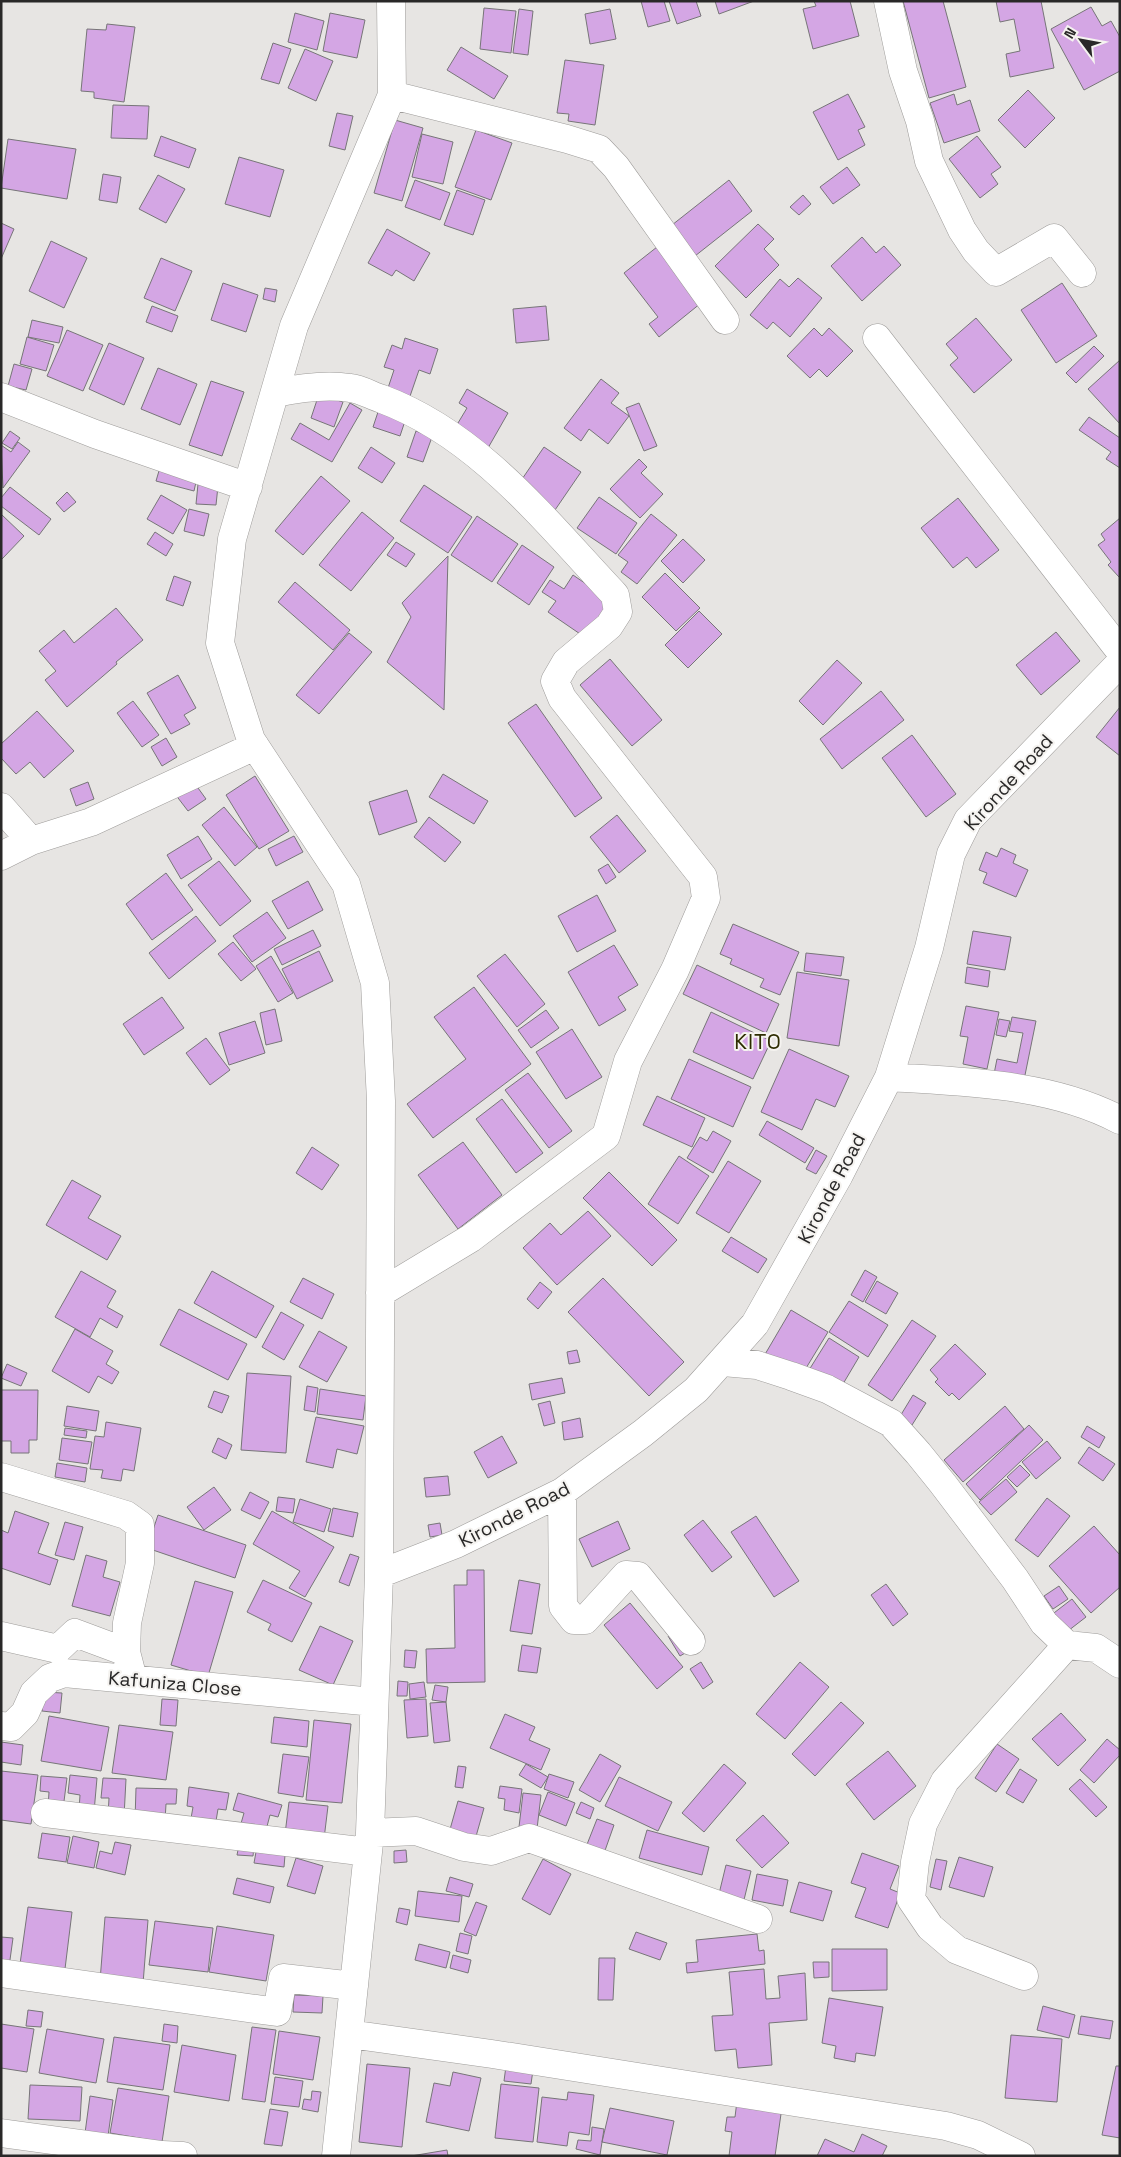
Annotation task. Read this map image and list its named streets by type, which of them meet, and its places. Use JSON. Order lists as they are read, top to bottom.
{
  "streets": {
    "street": ["Kironde Road", "Kafuniza Close"]
  },
  "districts": ["KITO"],
  "north": "top left"
}
